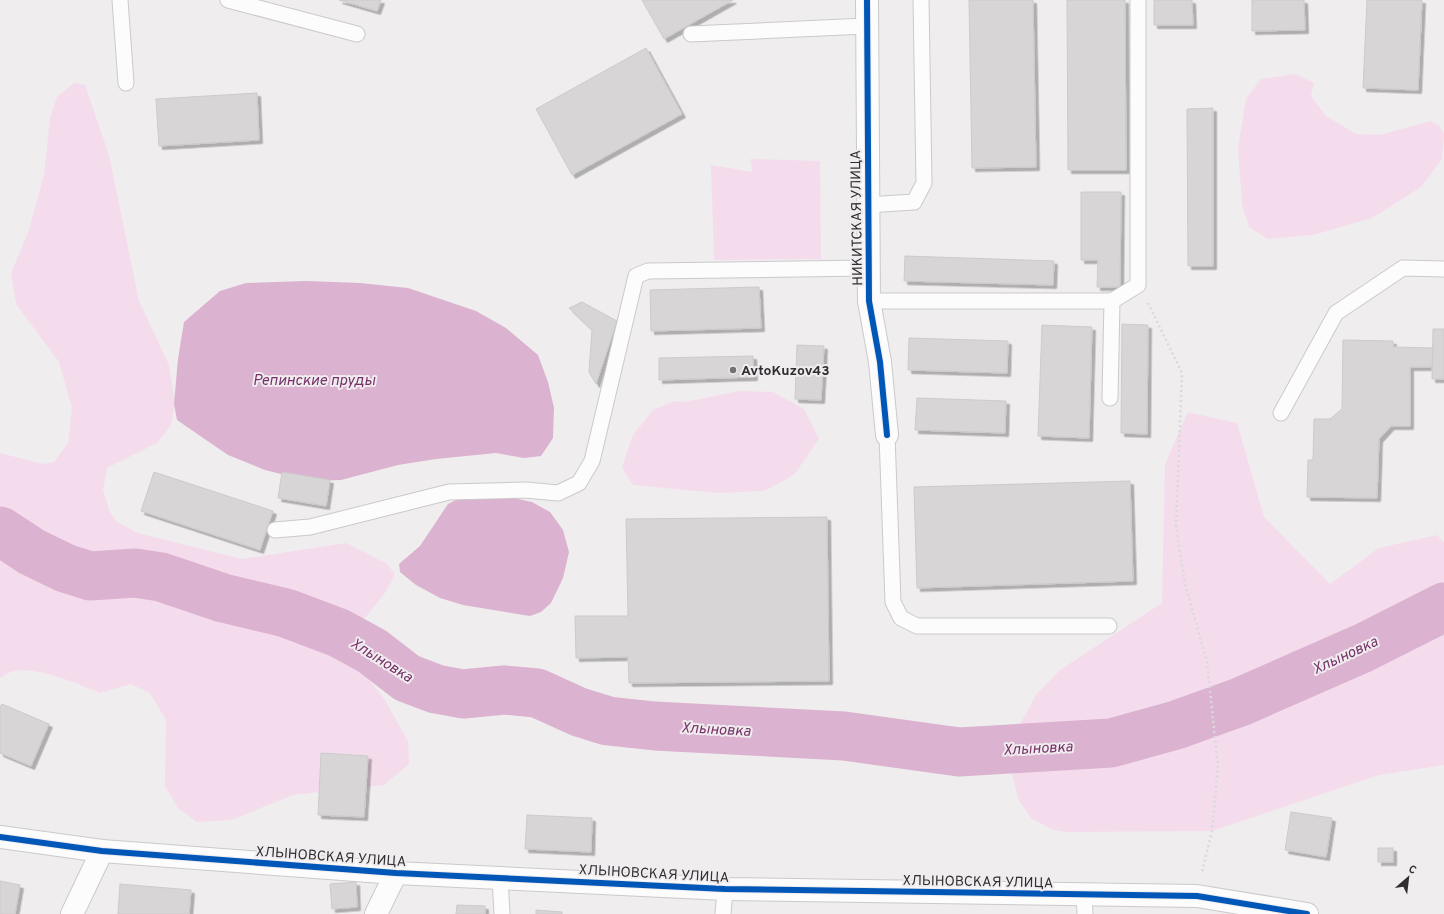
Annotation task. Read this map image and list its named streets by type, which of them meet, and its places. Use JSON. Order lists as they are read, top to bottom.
{
  "streets": {
    "street": ["НИКИТСКАЯ УЛИЦА", "ХЛЫНОВСКАЯ УЛИЦА"]
  },
  "water": ["Репинские пруды", "Хлыновка"],
  "places": ["AvtoKuzov43"],
  "north": "top right"
}
